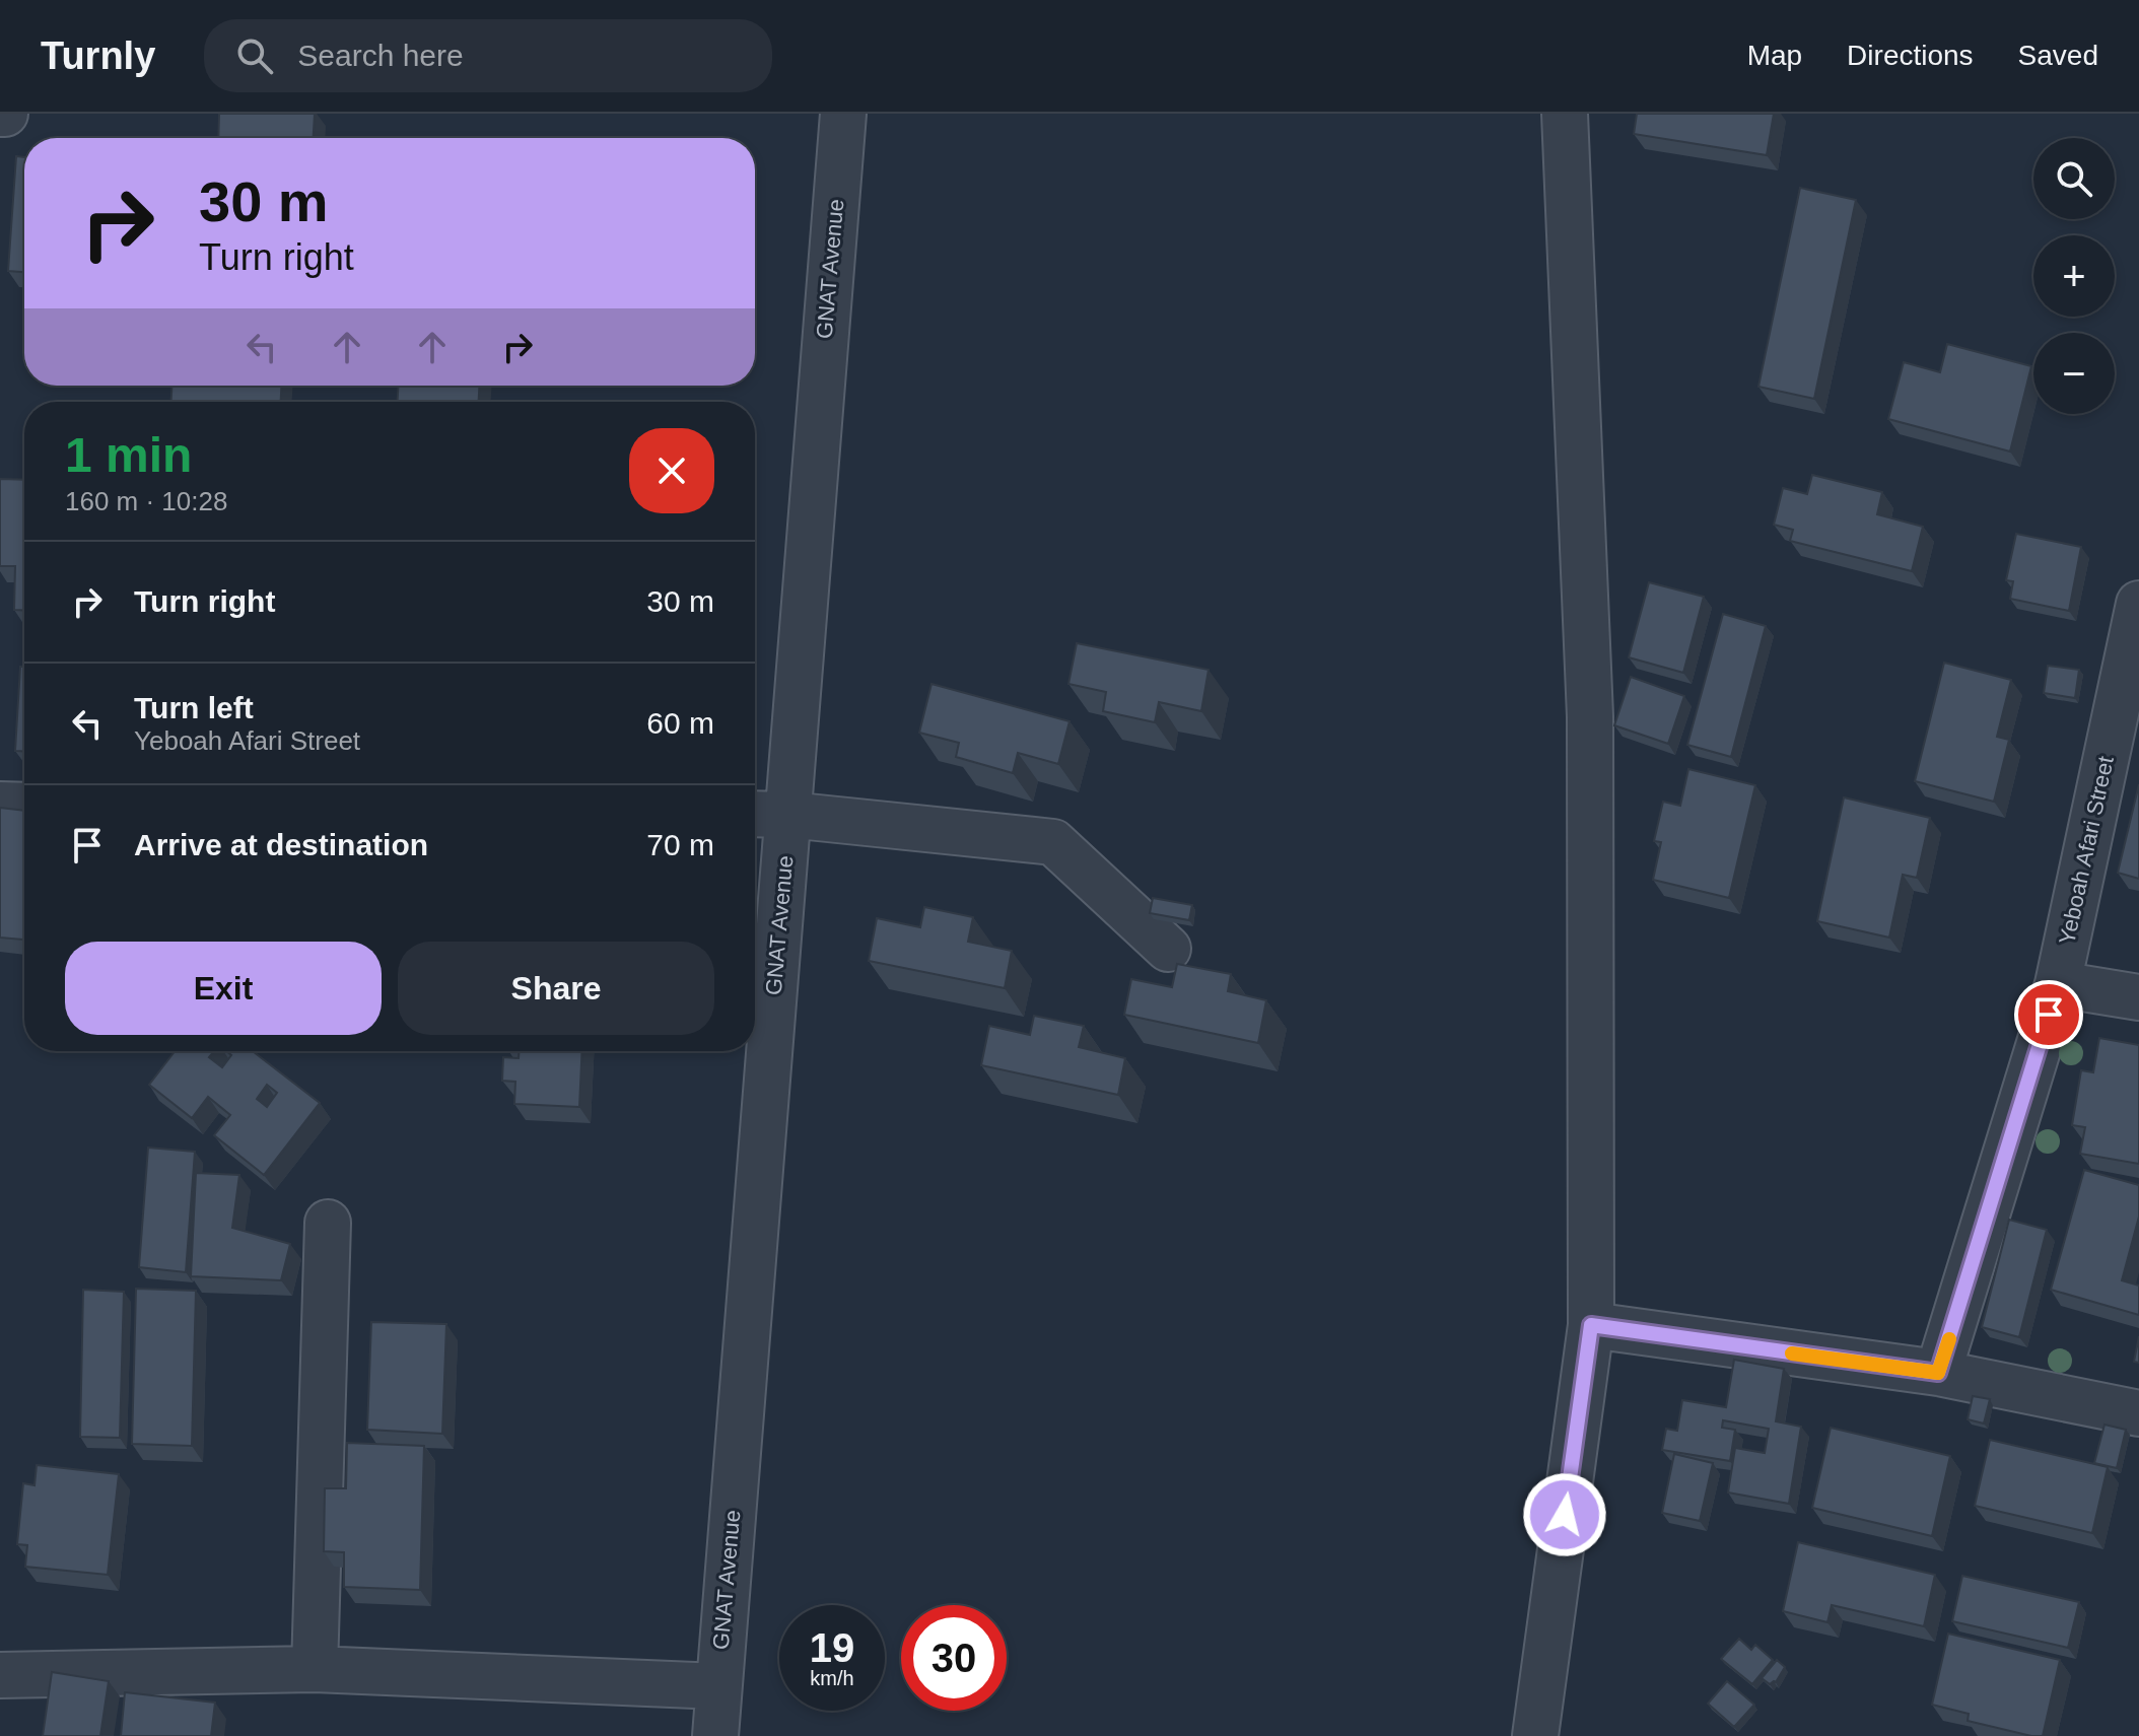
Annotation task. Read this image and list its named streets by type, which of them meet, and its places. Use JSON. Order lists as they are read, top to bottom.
{
  "streets": {
    "street": ["GNAT Avenue", "Yeboah Afari Street"]
  },
  "page": {
    "header": "Turnly",
    "search": "Search here",
    "nav": ["Map", "Directions", "Saved"],
    "map_buttons": ["+", "−"],
    "turn": ["30 m", "Turn right"],
    "heading": ["1 min", "160 m · 10:28"],
    "list": [
      {
        "name": "Turn right",
        "value": "30 m"
      },
      {
        "name": "Turn left",
        "note": "Yeboah Afari Street",
        "value": "60 m"
      },
      {
        "name": "Arrive at destination",
        "value": "70 m"
      }
    ],
    "buttons": ["Exit", "Share"],
    "speed": "19 km/h",
    "limit": "30"
  }
}
